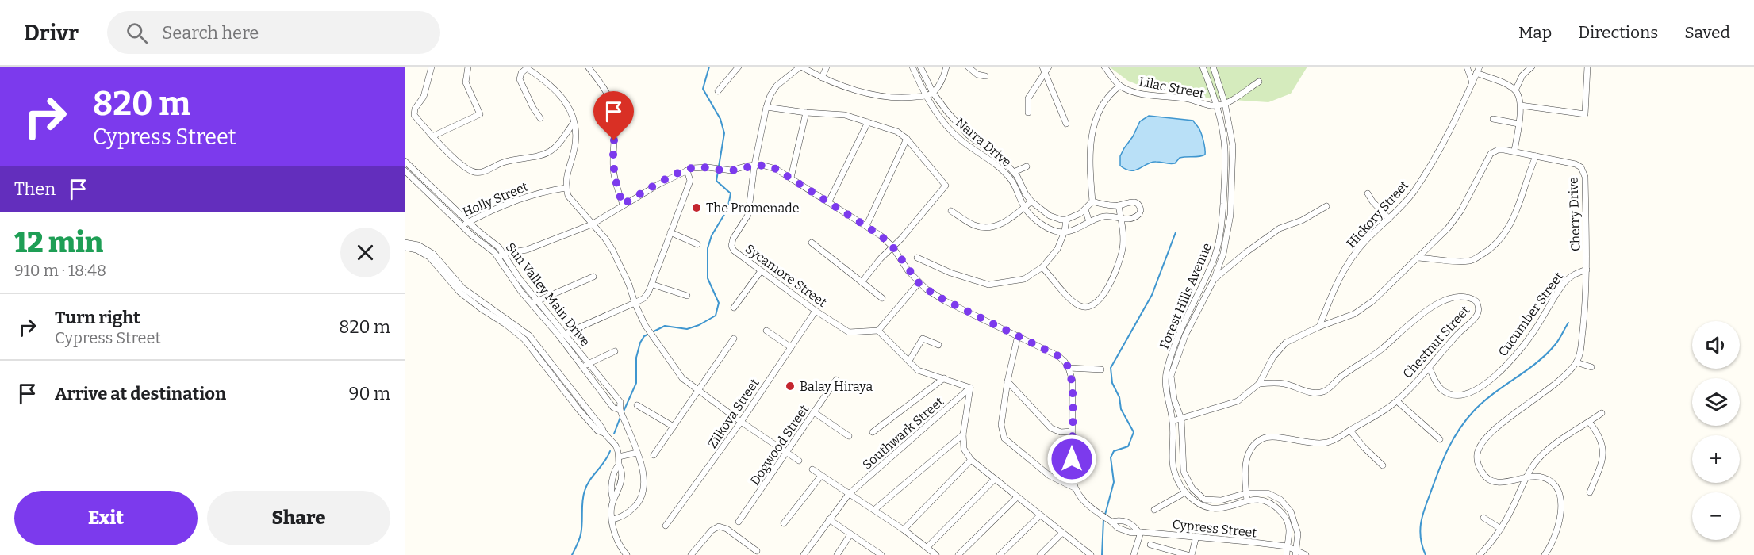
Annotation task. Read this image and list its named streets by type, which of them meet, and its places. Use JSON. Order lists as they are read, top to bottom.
{
  "streets": {
    "street": [
      "Lilac Street",
      "Narra Drive",
      "Holly Street",
      "Hickory Street",
      "Cherry Drive",
      "Sycamore Street",
      "Sun Valley Main Drive",
      "Forest Hills Avenue",
      "Cucumber Street",
      "Chestnut Street",
      "Zilkova Street",
      "Southwark Street",
      "Dogwood Street",
      "Cypress Street"
    ]
  },
  "crossings": [
    ["Lilac Street", "Forest Hills Avenue"],
    ["Holly Street", "Sun Valley Main Drive"],
    ["Hickory Street", "Cherry Drive"],
    ["Cherry Drive", "Forest Hills Avenue"],
    ["Cherry Drive", "Cucumber Street"],
    ["Cherry Drive", "Chestnut Street"],
    ["Sycamore Street", "Zilkova Street"],
    ["Forest Hills Avenue", "Chestnut Street"],
    ["Forest Hills Avenue", "Cypress Street"],
    ["Cucumber Street", "Chestnut Street"]
  ],
  "places": ["The Promenade", "Balay Hiraya"],
  "page": {
    "header": "Drivr",
    "search": "Search here",
    "nav": ["Map", "Directions", "Saved"],
    "turn": ["820 m", "Cypress Street"],
    "then": "Then",
    "heading": ["12 min", "910 m · 18:48"],
    "list": [
      {
        "name": "Turn right",
        "note": "Cypress Street",
        "value": "820 m"
      },
      {
        "name": "Arrive at destination",
        "value": "90 m"
      }
    ],
    "map_buttons": ["+", "−"],
    "buttons": ["Exit", "Share"]
  }
}
